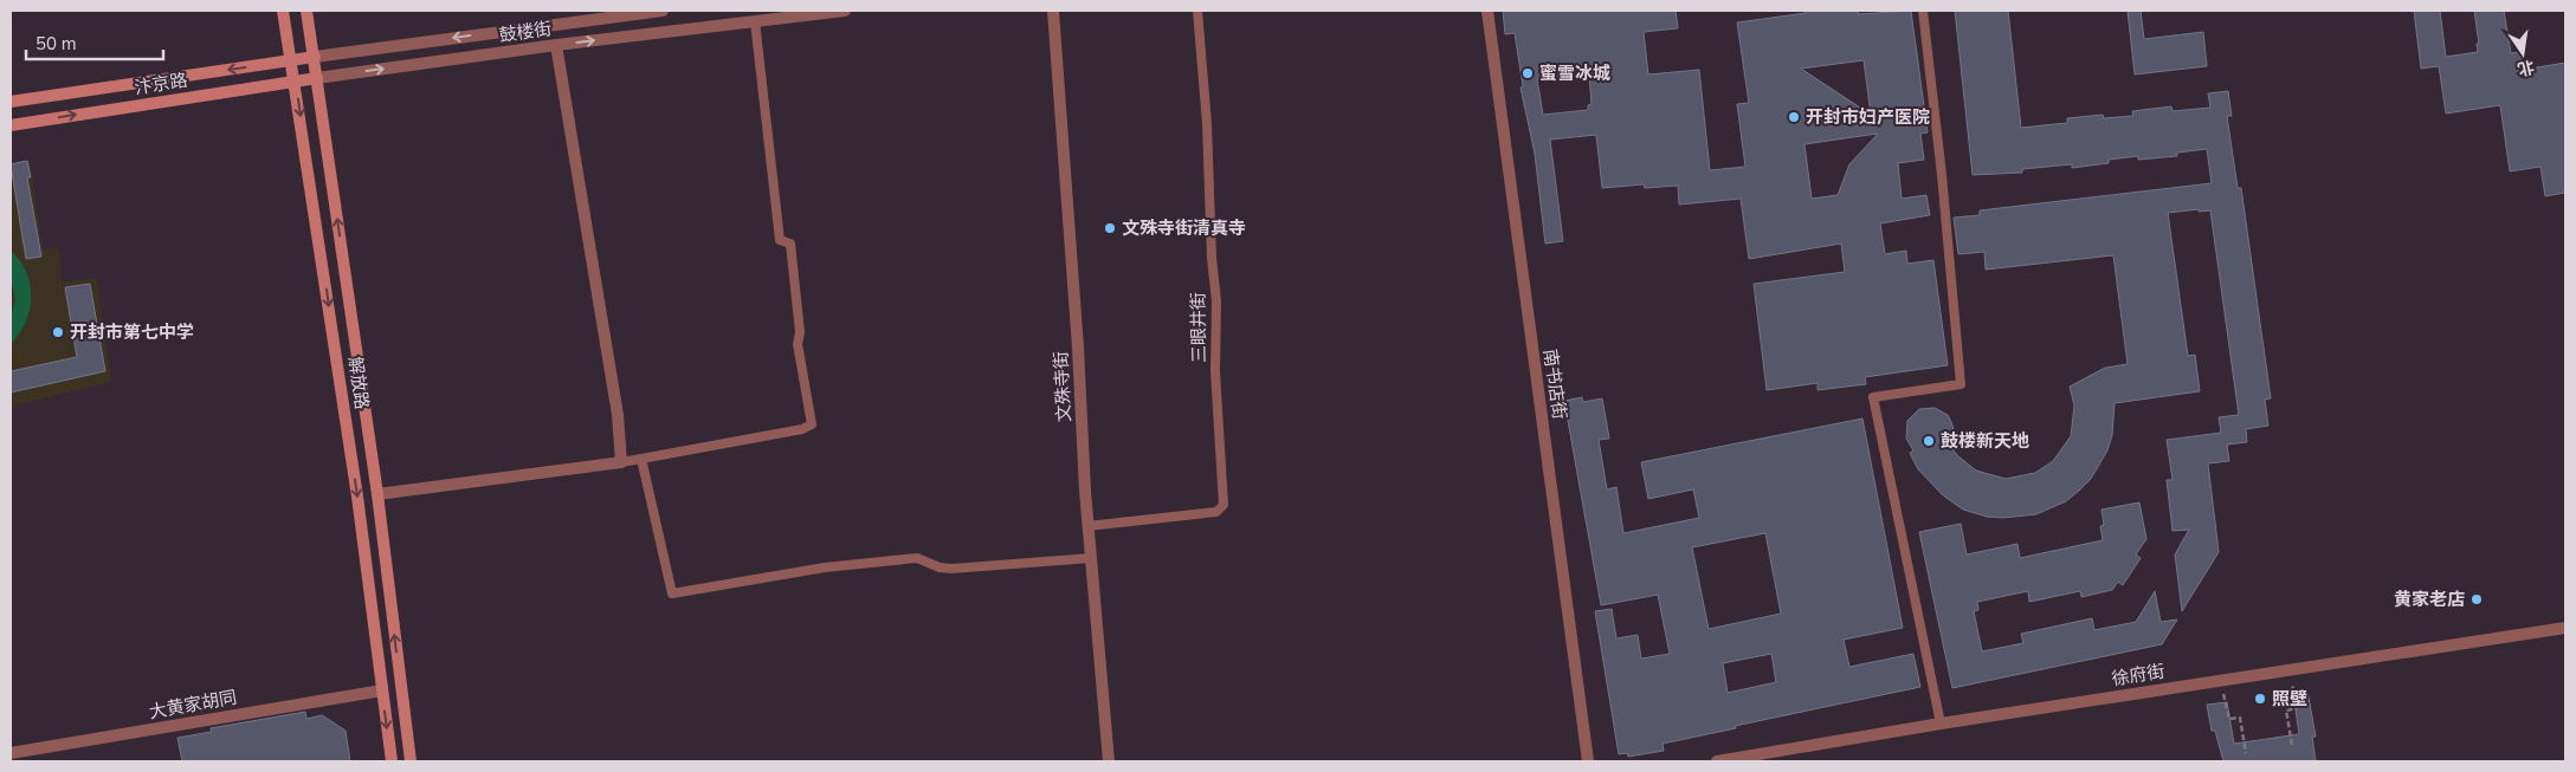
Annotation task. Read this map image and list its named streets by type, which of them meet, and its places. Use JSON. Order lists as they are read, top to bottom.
{
  "streets": {
    "main road": ["汴京路", "解放路"],
    "street": [
      "鼓楼街",
      "南书店街",
      "文殊寺街",
      "徐府街",
      "大黄家胡同"
    ],
    "lane": ["三眼井街"]
  },
  "crossings": [
    ["鼓楼街", "汴京路"],
    ["鼓楼街", "解放路"],
    ["汴京路", "解放路"],
    ["三眼井街", "文殊寺街"],
    ["解放路", "大黄家胡同"]
  ],
  "places": [
    "蜜雪冰城",
    "开封市妇产医院",
    "文殊寺街清真寺",
    "开封市第七中学",
    "鼓楼新天地",
    "黄家老店",
    "照壁"
  ],
  "scale_bar": "50 m",
  "north": "bottom"
}
